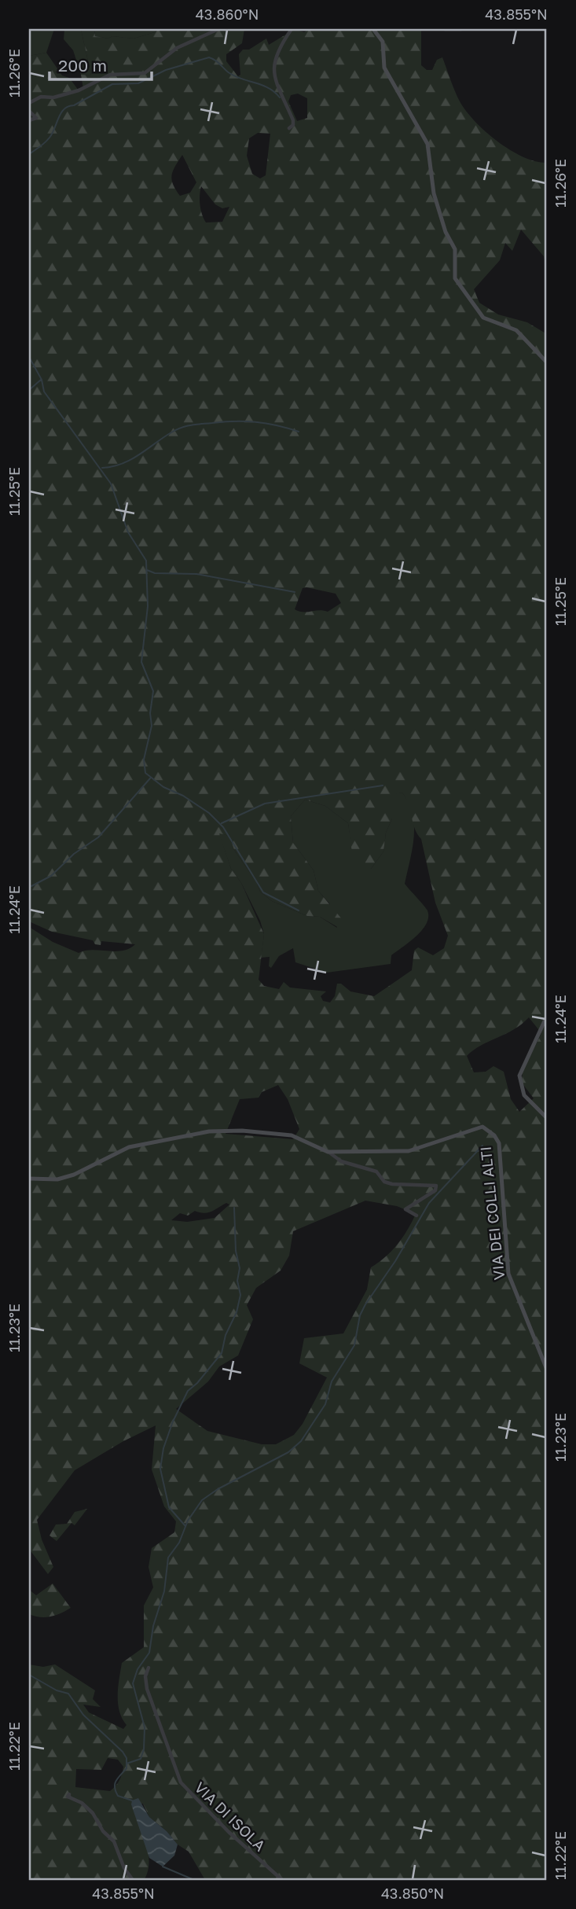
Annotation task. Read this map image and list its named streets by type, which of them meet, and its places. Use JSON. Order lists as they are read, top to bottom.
{
  "streets": {
    "street": ["VIA DEI COLLI ALTI", "VIA DI ISOLA"]
  },
  "scale_bar": "200 m",
  "coordinates": [
    "43.860°N",
    "43.855°N",
    "11.26°E",
    "11.25°E",
    "11.24°E",
    "11.23°E",
    "11.22°E",
    "43.850°N"
  ]
}
